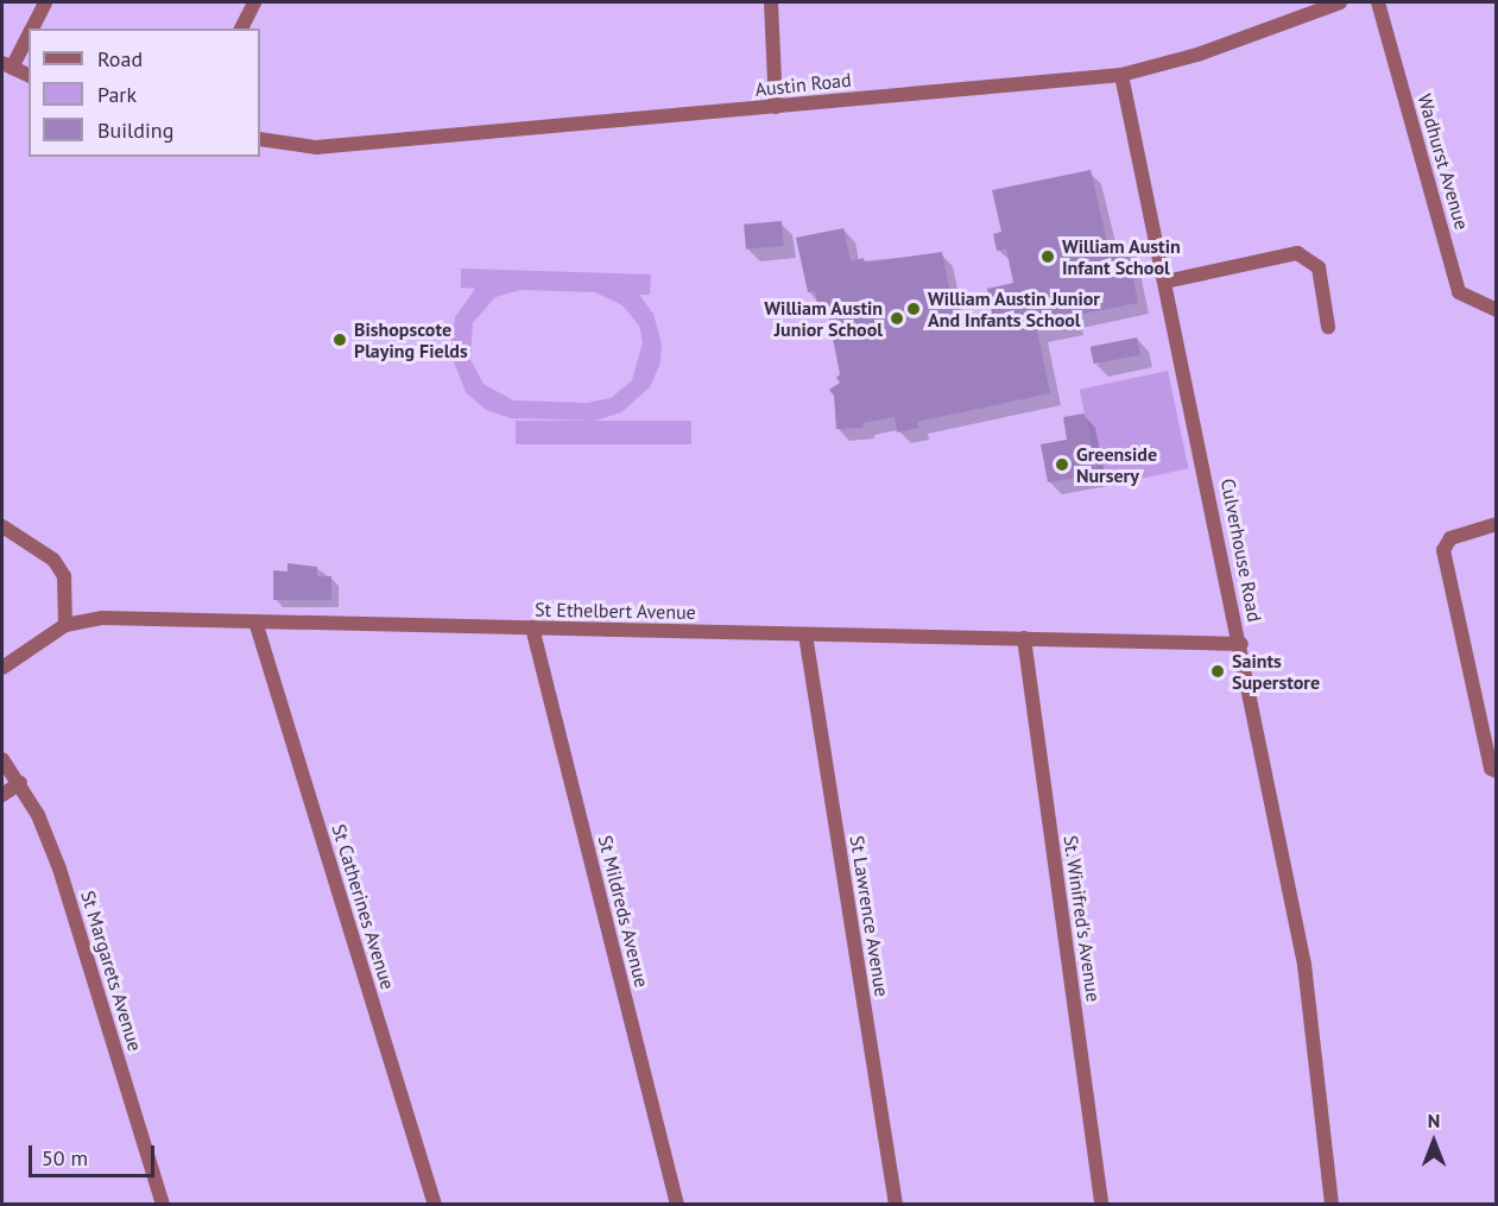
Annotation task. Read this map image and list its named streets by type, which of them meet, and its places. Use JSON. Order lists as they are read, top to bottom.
{
  "streets": {
    "street": [
      "Austin Road",
      "Wadhurst Avenue",
      "Culverhouse Road",
      "St Ethelbert Avenue",
      "St Catherines Avenue",
      "St Mildreds Avenue",
      "St Lawrence Avenue",
      "St. Winifred's Avenue",
      "St Margarets Avenue"
    ]
  },
  "crossings": [
    ["Austin Road", "Culverhouse Road"],
    ["Culverhouse Road", "St Ethelbert Avenue"],
    ["St Ethelbert Avenue", "St Catherines Avenue"],
    ["St Ethelbert Avenue", "St Mildreds Avenue"],
    ["St Ethelbert Avenue", "St Lawrence Avenue"],
    ["St Ethelbert Avenue", "St. Winifred's Avenue"]
  ],
  "places": [
    "William Austin Infant School",
    "William Austin Junior And Infants School",
    "William Austin Junior School",
    "Bishopscote Playing Fields",
    "Greenside Nursery",
    "Saints Superstore"
  ],
  "legend": ["Road", "Park", "Building"],
  "scale_bar": "50 m",
  "north": "top"
}
